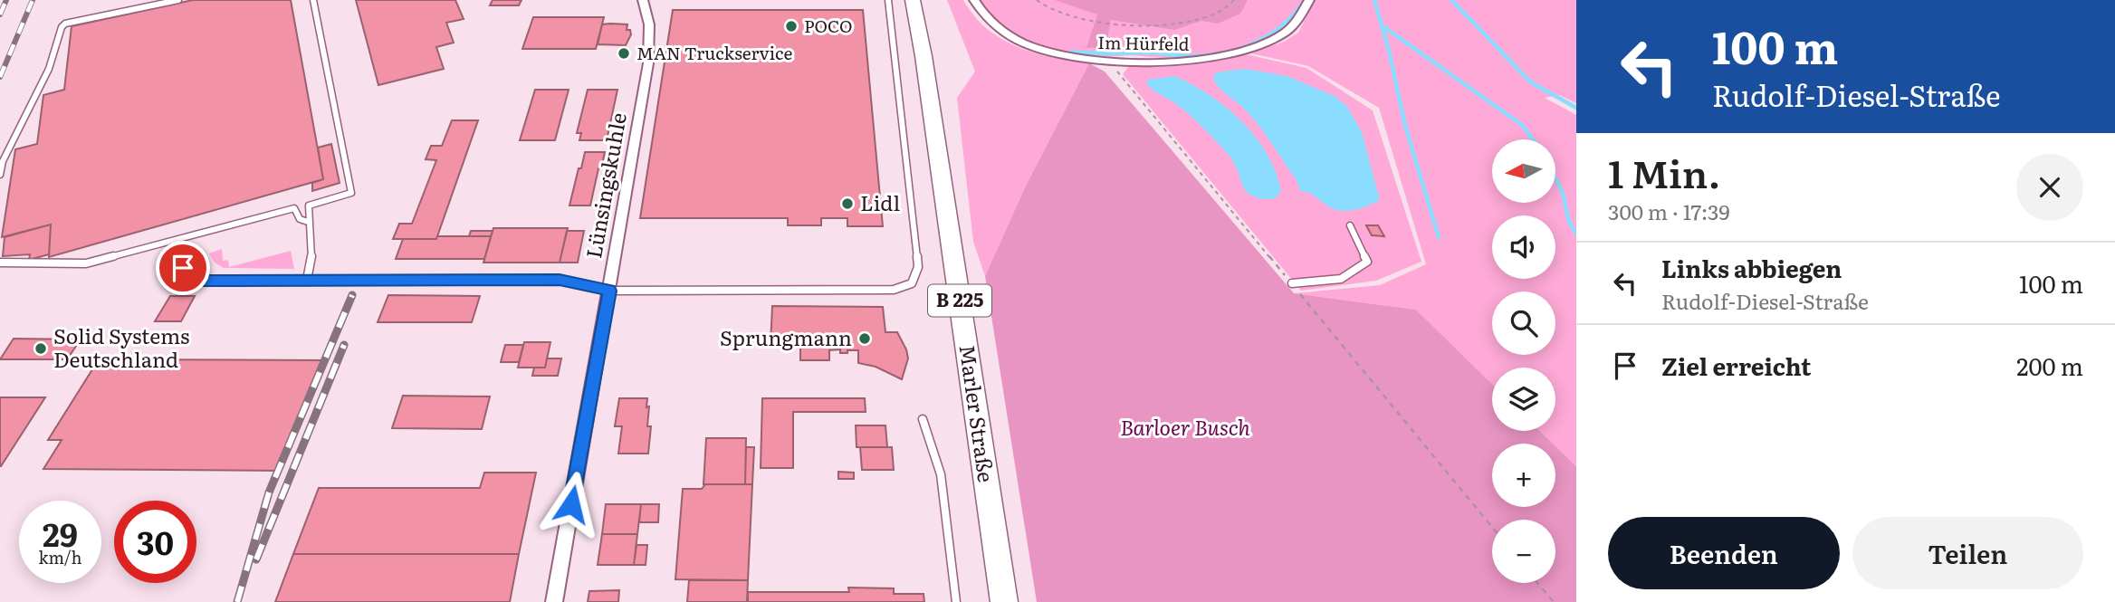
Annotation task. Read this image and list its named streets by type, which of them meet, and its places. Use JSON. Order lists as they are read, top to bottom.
{
  "streets": {
    "main road": ["B 225", "Marler Straße"],
    "street": ["Im Hürfeld", "Lünsingskuhle"]
  },
  "parks": ["Barloer Busch"],
  "places": [
    "POCO",
    "MAN Truckservice",
    "Lidl",
    "Sprungmann",
    "Solid Systems Deutschland"
  ],
  "north": "left",
  "page": {
    "turn": ["100 m", "Rudolf-Diesel-Straße"],
    "heading": ["1 Min.", "300 m · 17:39"],
    "map_buttons": ["+", "−"],
    "list": [
      {
        "name": "Links abbiegen",
        "note": "Rudolf-Diesel-Straße",
        "value": "100 m"
      },
      {
        "name": "Ziel erreicht",
        "value": "200 m"
      }
    ],
    "speed": "29 km/h",
    "limit": "30",
    "buttons": ["Beenden", "Teilen"]
  }
}
